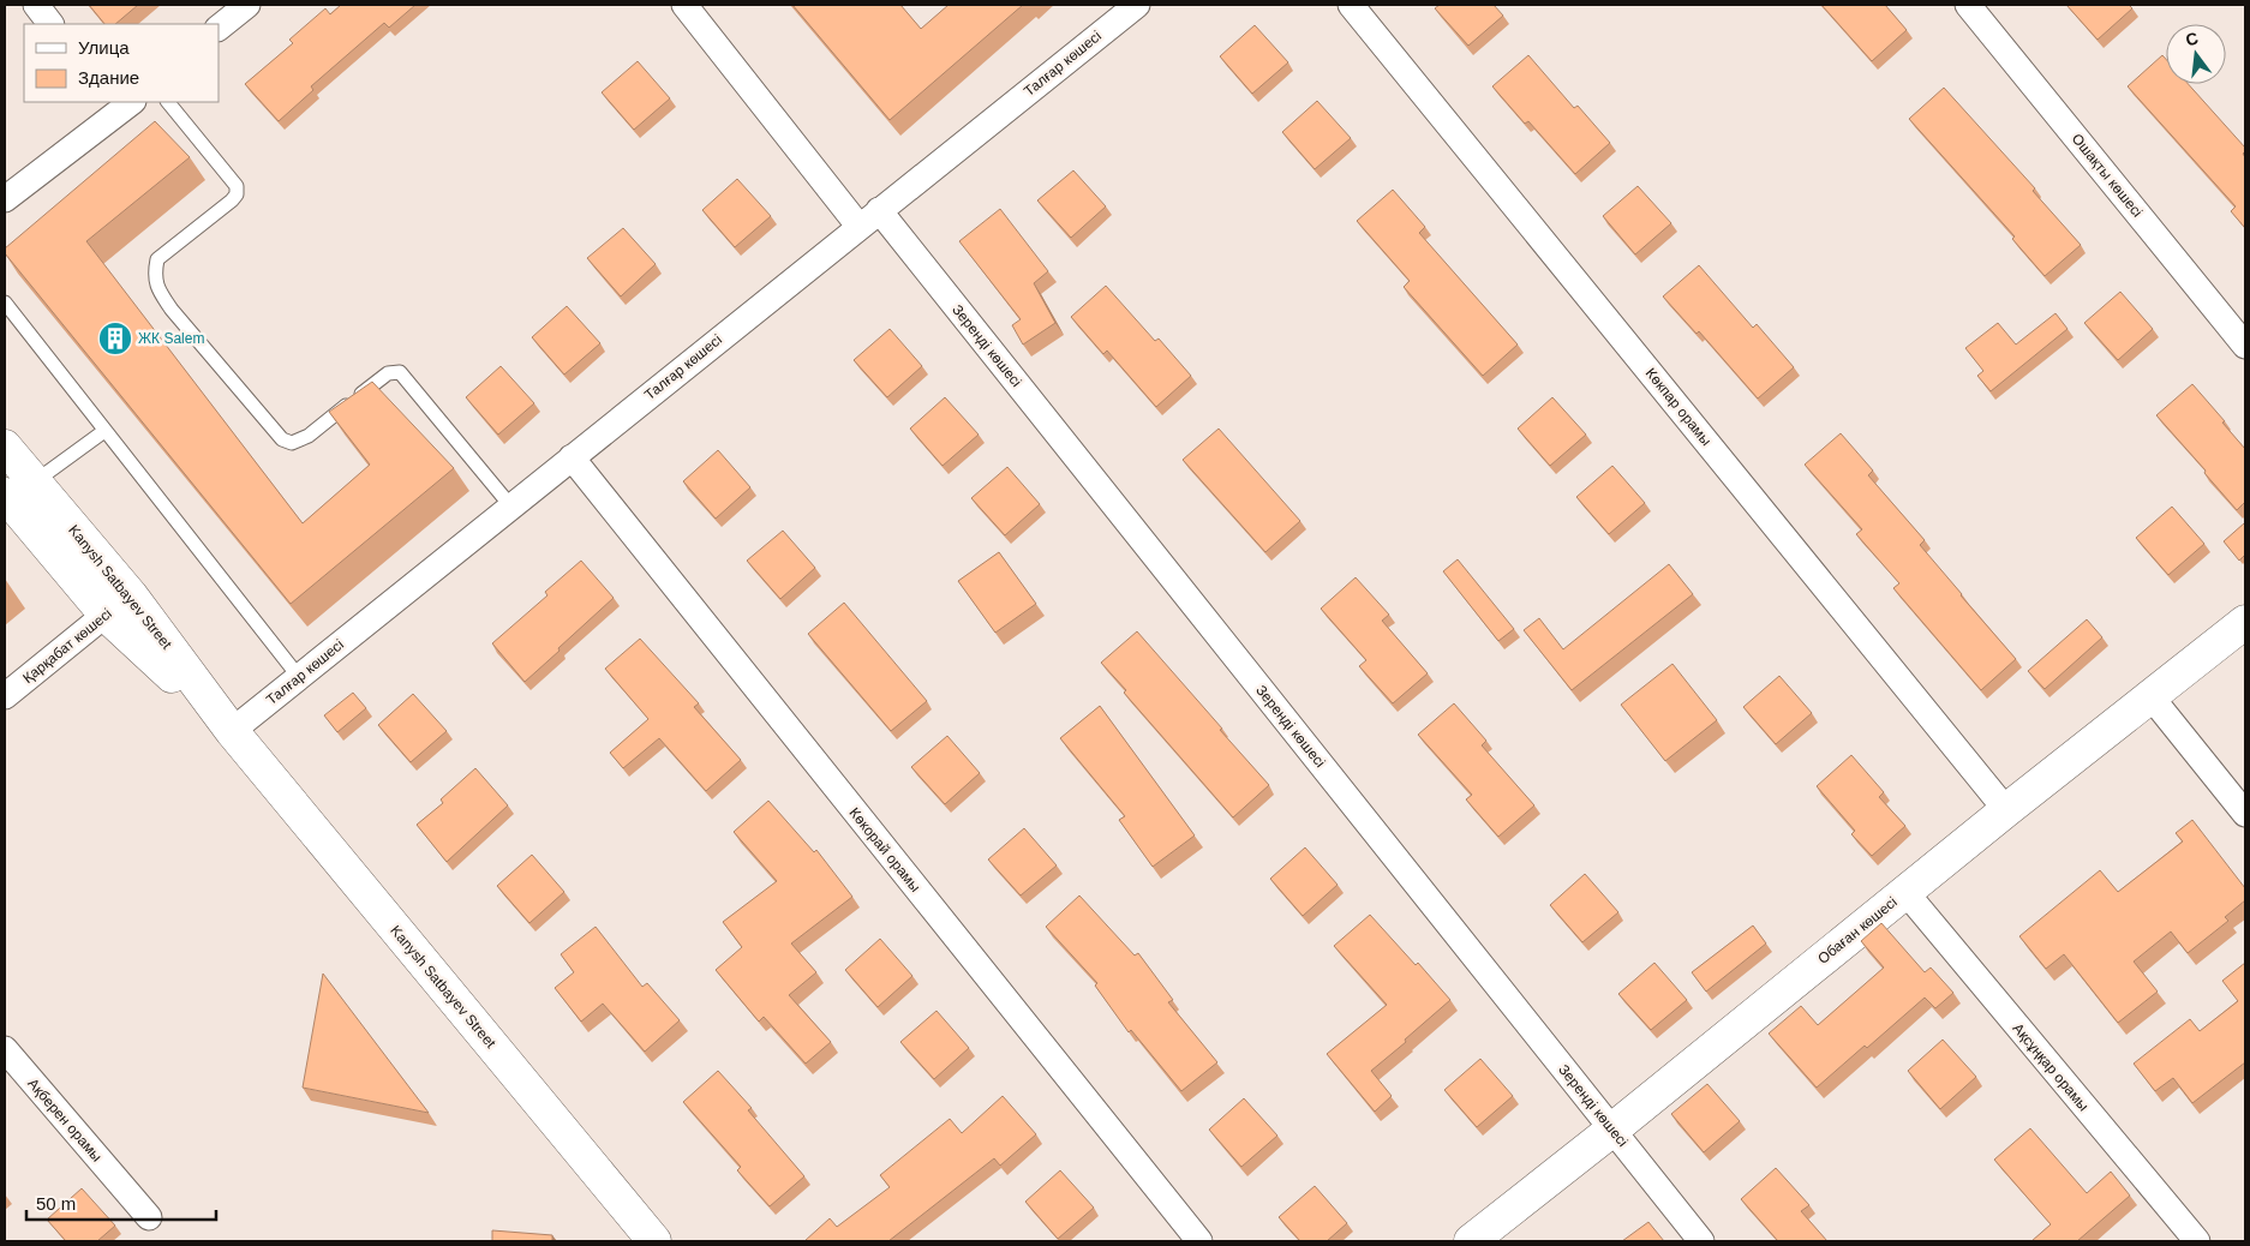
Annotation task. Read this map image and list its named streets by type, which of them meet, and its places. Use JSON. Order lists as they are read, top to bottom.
{
  "streets": {
    "street": [
      "Талғар көшесі",
      "Ошақты көшесі",
      "Зеренді көшесі",
      "Көкпар орамы",
      "Kanysh Satbayev Street",
      "Қарқабат көшесі",
      "Көкорай орамы",
      "Обаған көшесі",
      "Ақсұңқар орамы",
      "Ақберен орамы"
    ]
  },
  "crossings": [
    ["Талғар көшесі", "Зеренді көшесі"],
    ["Талғар көшесі", "Kanysh Satbayev Street"],
    ["Талғар көшесі", "Көкорай орамы"],
    ["Зеренді көшесі", "Обаған көшесі"],
    ["Көкпар орамы", "Обаған көшесі"],
    ["Kanysh Satbayev Street", "Қарқабат көшесі"],
    ["Обаған көшесі", "Ақсұңқар орамы"]
  ],
  "places": {
    "building": ["ЖК Salem"]
  },
  "legend": ["Улица", "Здание"],
  "scale_bar": "50 m",
  "north": "top"
}
